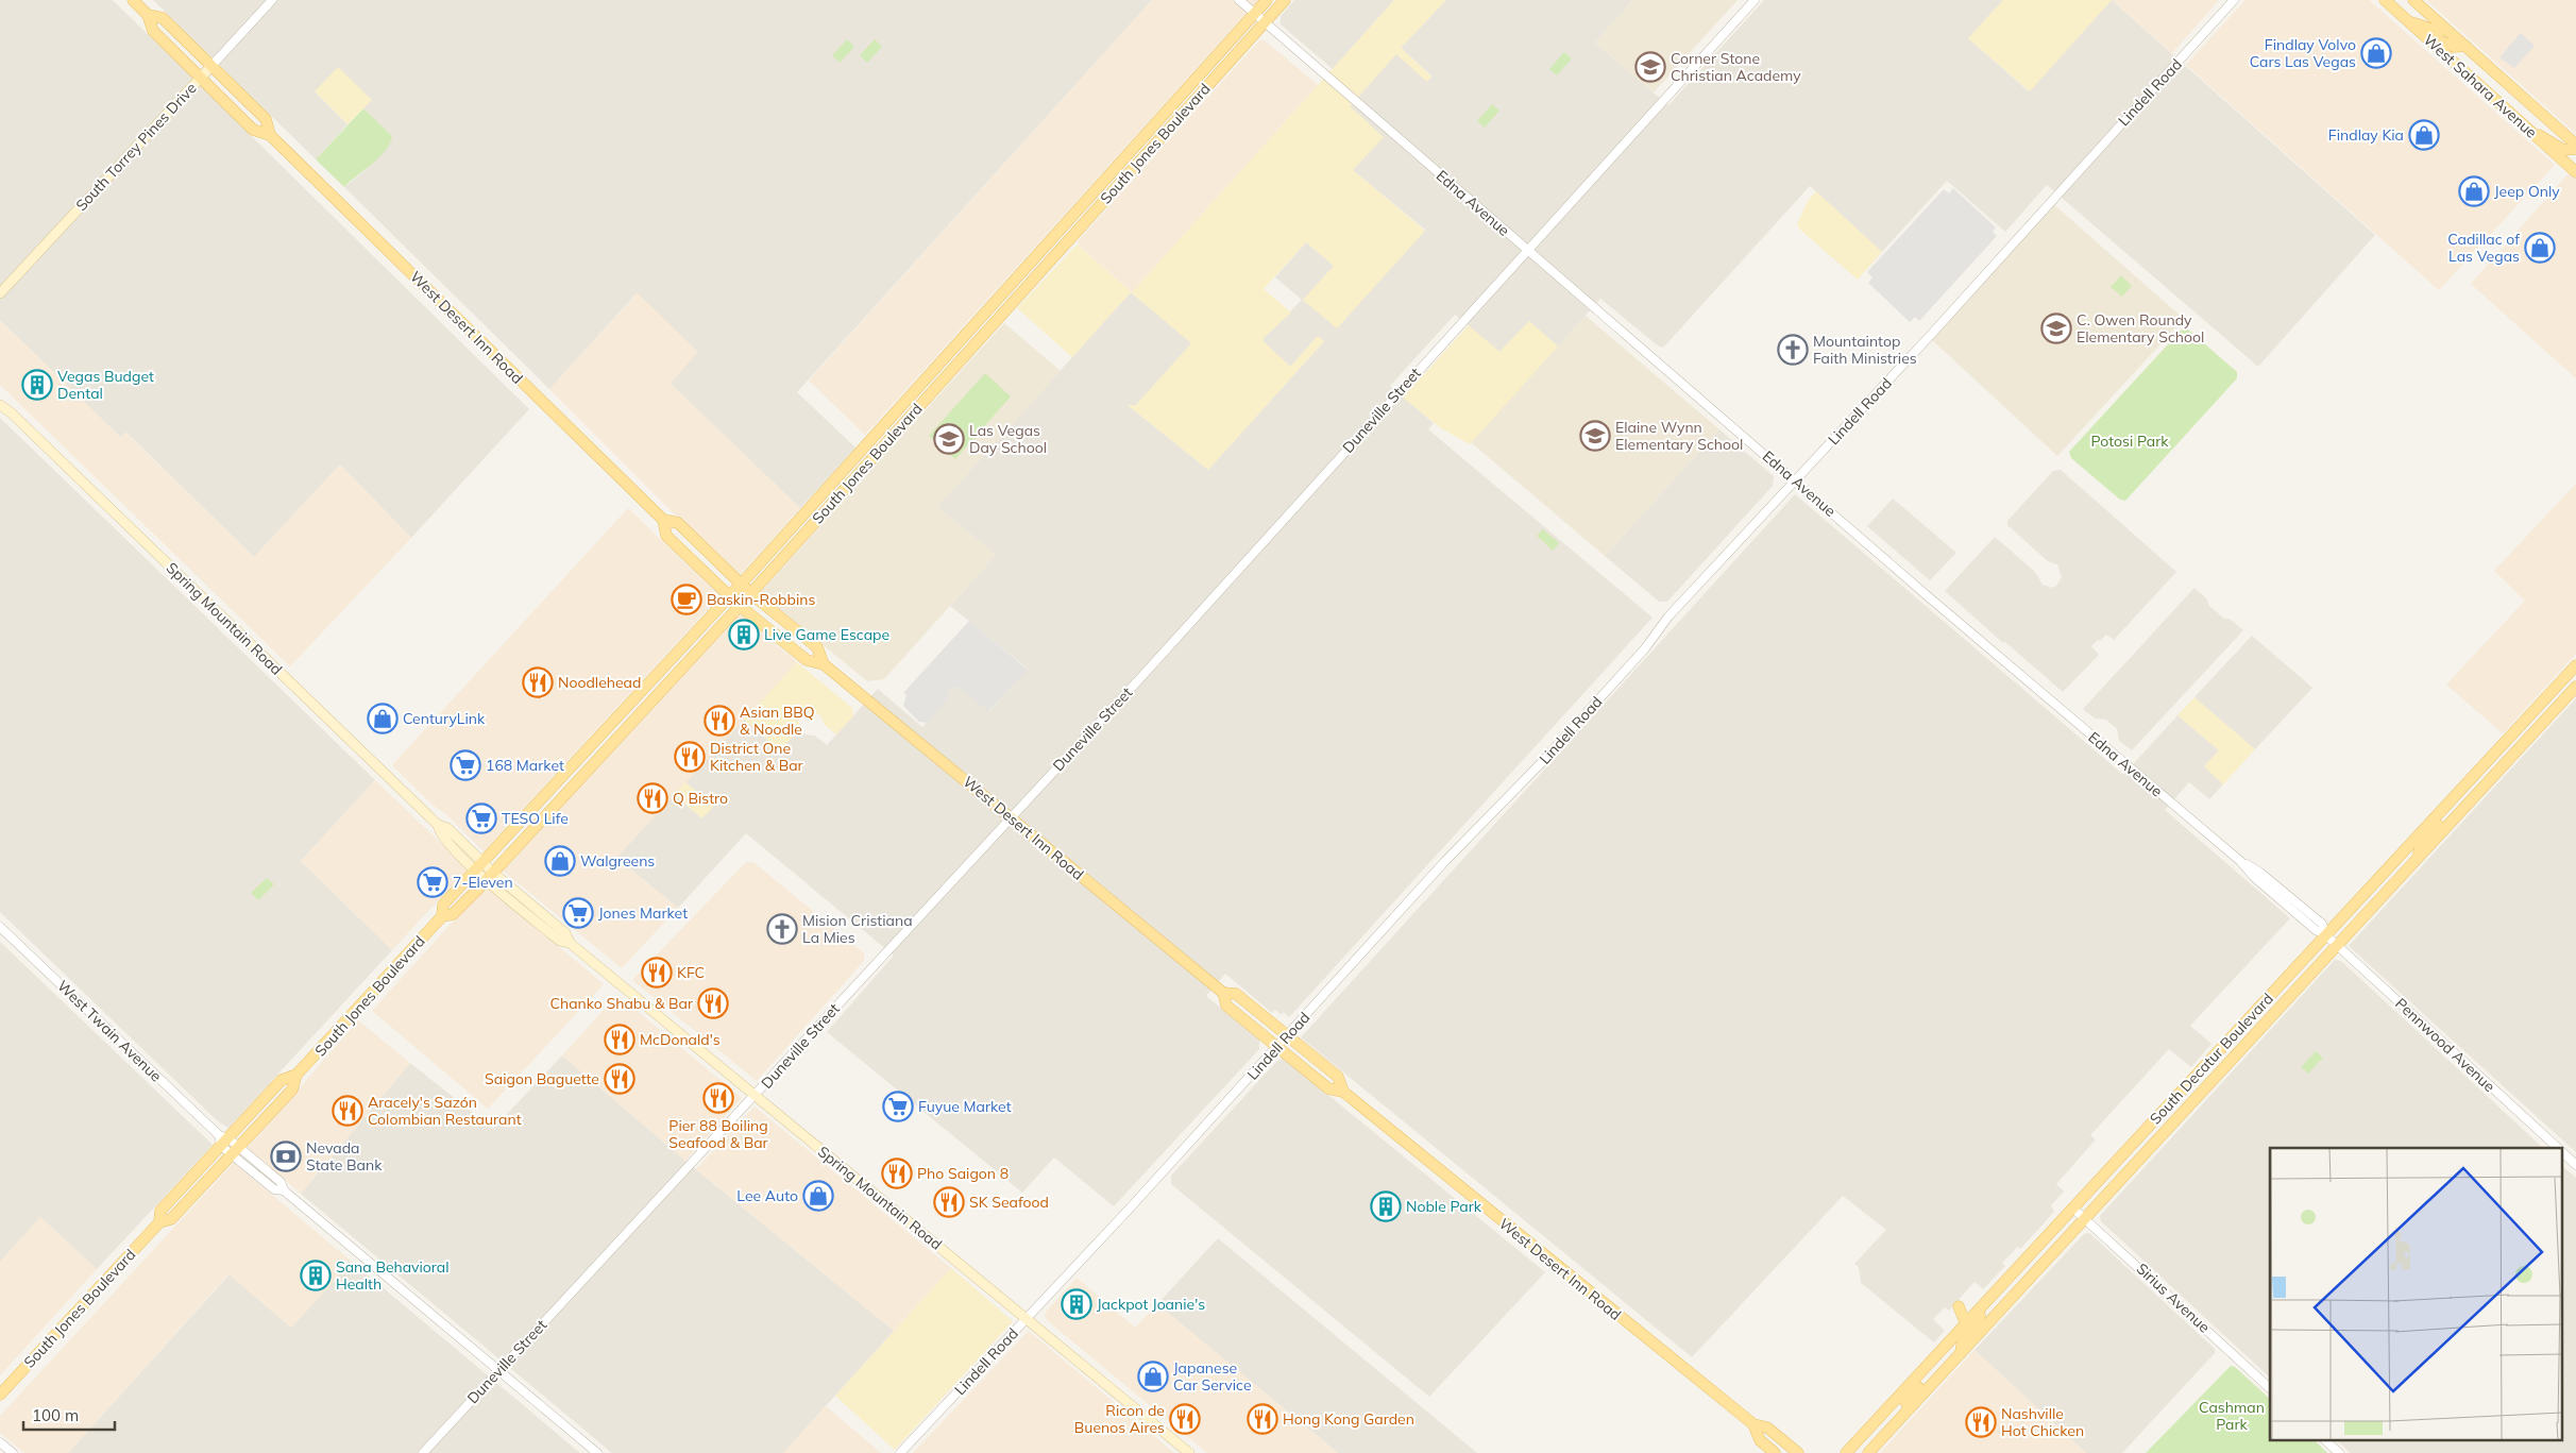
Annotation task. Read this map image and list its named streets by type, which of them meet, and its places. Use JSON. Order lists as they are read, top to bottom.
{
  "streets": {
    "main road": [
      "West Sahara Avenue",
      "South Jones Boulevard",
      "South Torrey Pines Drive",
      "West Desert Inn Road",
      "Spring Mountain Road",
      "South Decatur Boulevard"
    ],
    "street": [
      "Lindell Road",
      "Edna Avenue",
      "Duneville Street",
      "West Twain Avenue",
      "Pennwood Avenue",
      "Sirius Avenue"
    ]
  },
  "crossings": [
    ["Lindell Road", "Edna Avenue"],
    ["Lindell Road", "West Desert Inn Road"],
    ["Lindell Road", "Spring Mountain Road"],
    ["South Jones Boulevard", "Edna Avenue"],
    ["South Jones Boulevard", "West Desert Inn Road"],
    ["South Jones Boulevard", "Spring Mountain Road"],
    ["South Jones Boulevard", "West Twain Avenue"],
    ["South Torrey Pines Drive", "West Desert Inn Road"],
    ["Edna Avenue", "Duneville Street"],
    ["Edna Avenue", "Pennwood Avenue"],
    ["Edna Avenue", "South Decatur Boulevard"],
    ["West Desert Inn Road", "Duneville Street"],
    ["Duneville Street", "Spring Mountain Road"],
    ["Duneville Street", "West Twain Avenue"],
    ["Pennwood Avenue", "South Decatur Boulevard"],
    ["South Decatur Boulevard", "Sirius Avenue"]
  ],
  "parks": ["Potosi Park", "Cashman Park"],
  "places": {
    "shop": [
      "Findlay Volvo Cars Las Vegas",
      "Findlay Kia",
      "Jeep Only",
      "Cadillac of Las Vegas",
      "CenturyLink",
      "Walgreens",
      "Lee Auto",
      "Japanese Car Service"
    ],
    "school or university": [
      "Corner Stone Christian Academy",
      "C. Owen Roundy Elementary School",
      "Elaine Wynn Elementary School",
      "Las Vegas Day School"
    ],
    "church": ["Mountaintop Faith Ministries", "Mision Cristiana La Mies"],
    "building": [
      "Vegas Budget Dental",
      "Live Game Escape",
      "Noble Park",
      "Sana Behavioral Health",
      "Jackpot Joanie's"
    ],
    "cafe": ["Baskin-Robbins"],
    "restaurant": [
      "Noodlehead",
      "Asian BBQ & Noodle",
      "District One Kitchen & Bar",
      "Q Bistro",
      "KFC",
      "Chanko Shabu & Bar",
      "McDonald's",
      "Saigon Baguette",
      "Pier 88 Boiling Seafood & Bar",
      "Aracely's Sazón Colombian Restaurant",
      "Pho Saigon 8",
      "SK Seafood",
      "Ricon de Buenos Aires",
      "Hong Kong Garden",
      "Nashville Hot Chicken"
    ],
    "supermarket": [
      "168 Market",
      "TESO Life",
      "7-Eleven",
      "Jones Market",
      "Fuyue Market"
    ],
    "bank": ["Nevada State Bank"]
  },
  "scale_bar": "100 m"
}
